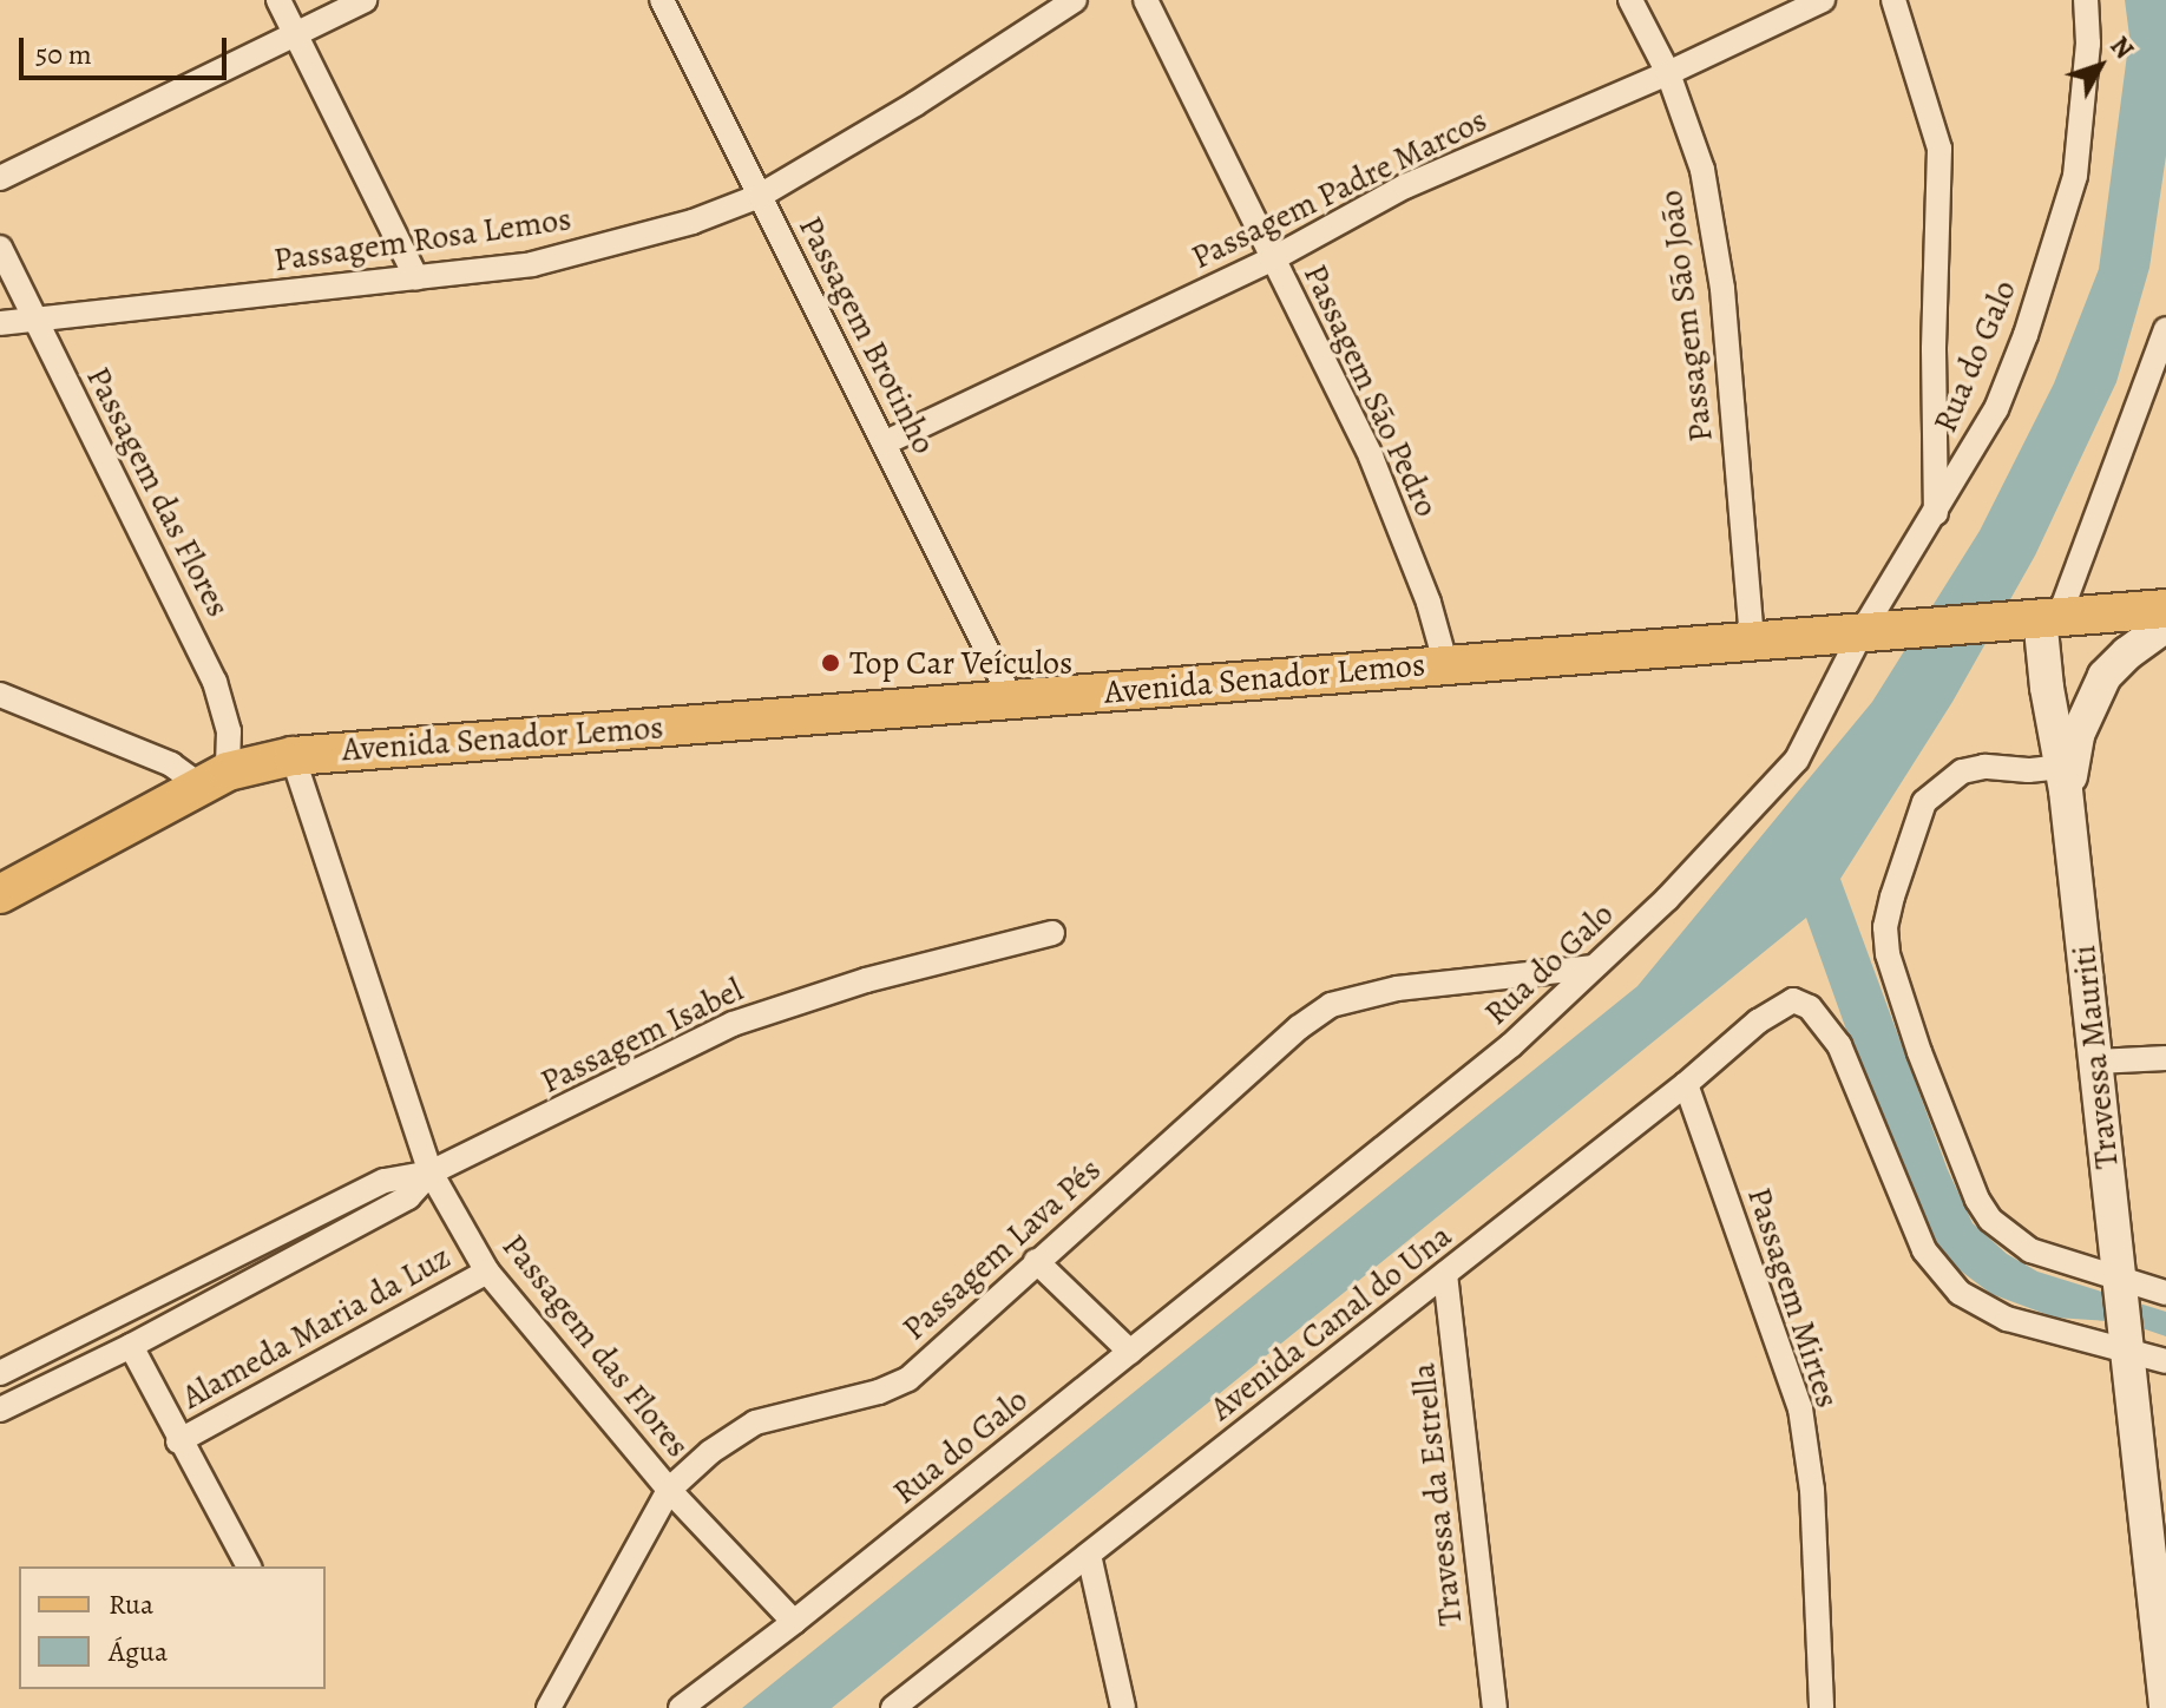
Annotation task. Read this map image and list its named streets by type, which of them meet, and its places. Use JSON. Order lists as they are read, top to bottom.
{
  "streets": {
    "main road": ["Avenida Senador Lemos", "Travessa Mauriti"],
    "street": [
      "Passagem Padre Marcos",
      "Passagem Rosa Lemos",
      "Passagem São João",
      "Passagem Brotinho",
      "Rua do Galo",
      "Passagem São Pedro",
      "Passagem das Flores",
      "Passagem Isabel",
      "Passagem Lava Pés",
      "Passagem Mirtes",
      "Avenida Canal do Una",
      "Alameda Maria da Luz",
      "Travessa da Estrella"
    ]
  },
  "crossings": [
    ["Passagem Padre Marcos", "Passagem São João"],
    ["Passagem Padre Marcos", "Passagem Brotinho"],
    ["Passagem Padre Marcos", "Passagem São Pedro"],
    ["Passagem Rosa Lemos", "Passagem Brotinho"],
    ["Passagem Rosa Lemos", "Passagem das Flores"],
    ["Passagem São João", "Avenida Senador Lemos"],
    ["Passagem Brotinho", "Avenida Senador Lemos"],
    ["Rua do Galo", "Passagem das Flores"],
    ["Rua do Galo", "Avenida Senador Lemos"],
    ["Rua do Galo", "Passagem Lava Pés"],
    ["Passagem São Pedro", "Avenida Senador Lemos"],
    ["Passagem das Flores", "Avenida Senador Lemos"],
    ["Passagem das Flores", "Passagem Isabel"],
    ["Passagem das Flores", "Passagem Lava Pés"],
    ["Passagem das Flores", "Alameda Maria da Luz"],
    ["Avenida Senador Lemos", "Travessa Mauriti"],
    ["Travessa Mauriti", "Avenida Canal do Una"],
    ["Passagem Mirtes", "Avenida Canal do Una"],
    ["Avenida Canal do Una", "Travessa da Estrella"]
  ],
  "places": ["Top Car Veículos"],
  "legend": ["Rua", "Água"],
  "scale_bar": "50 m",
  "north": "top right"
}
